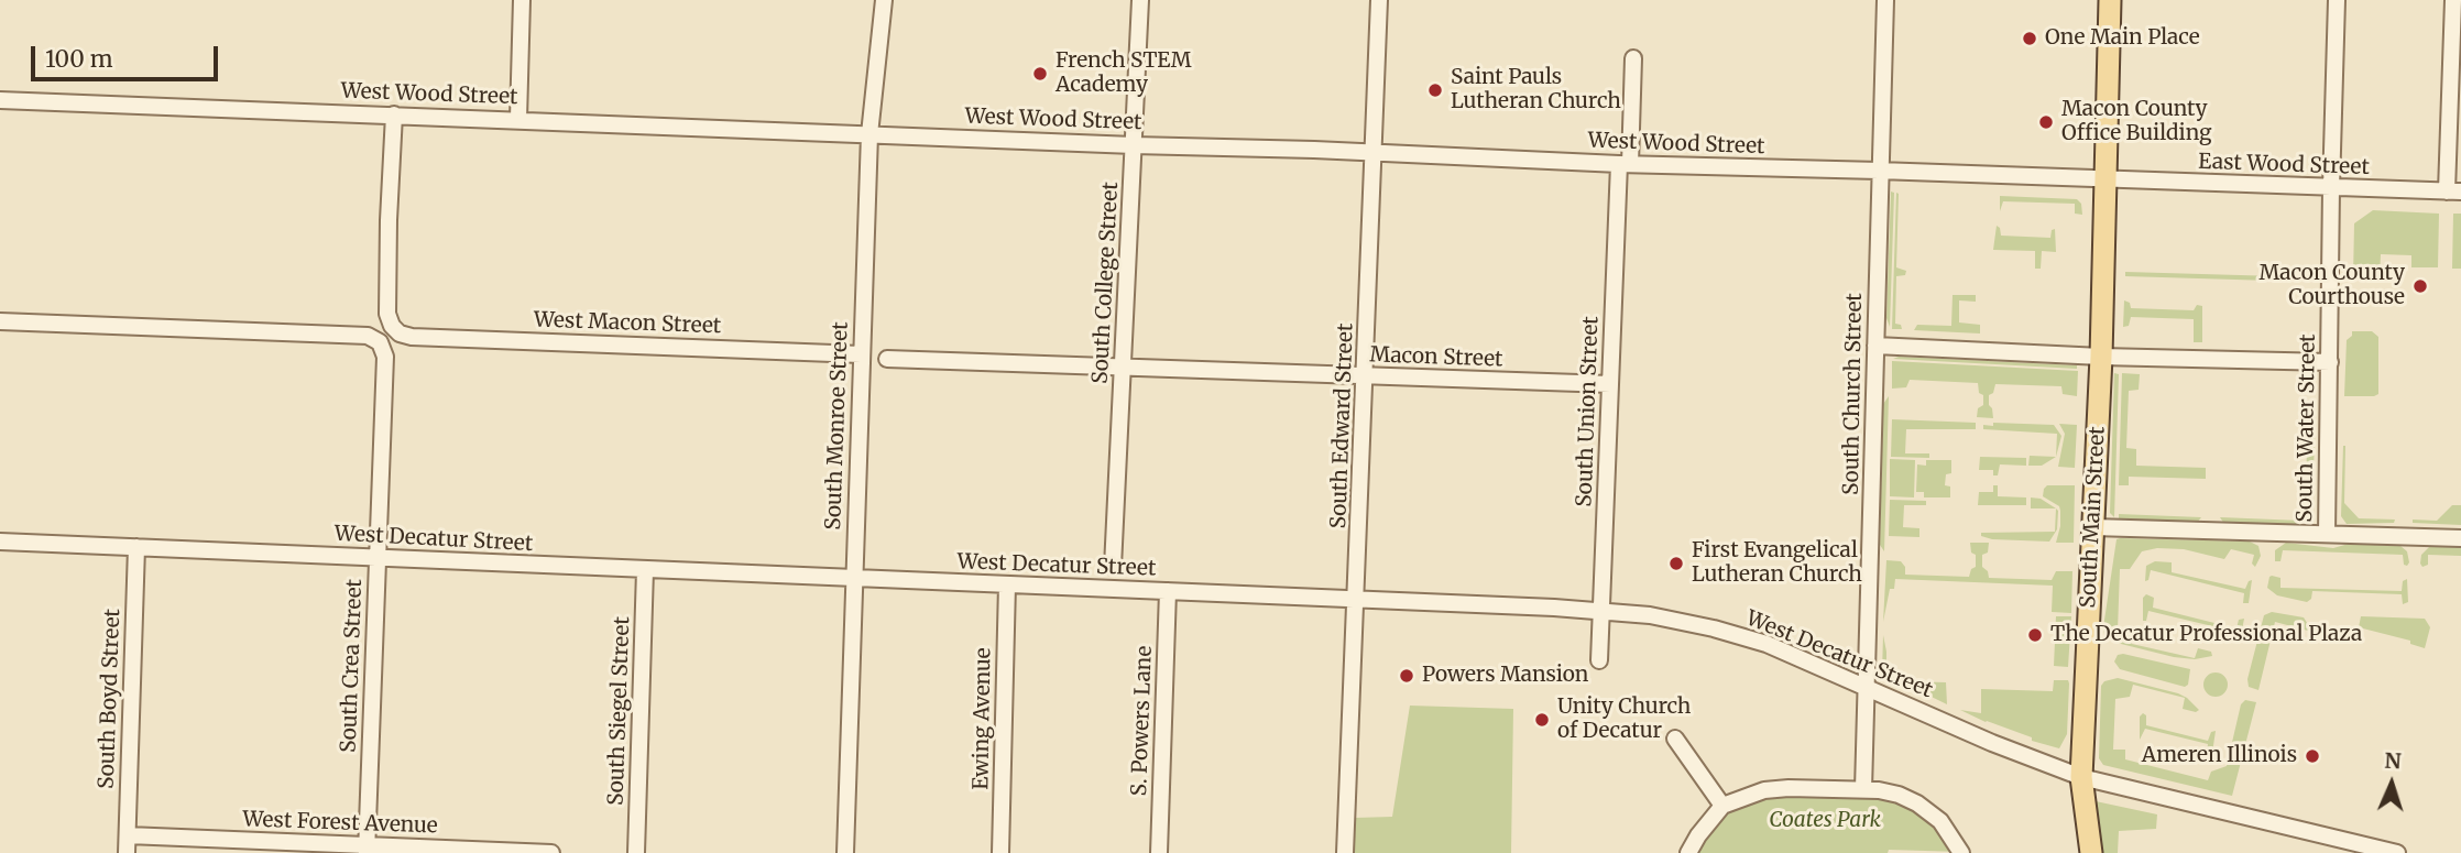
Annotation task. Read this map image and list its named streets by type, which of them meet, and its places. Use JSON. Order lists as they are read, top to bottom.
{
  "streets": {
    "main road": ["South Main Street"],
    "street": [
      "West Wood Street",
      "East Wood Street",
      "South College Street",
      "West Macon Street",
      "Macon Street",
      "South Church Street",
      "South Union Street",
      "South Monroe Street",
      "South Edward Street",
      "South Water Street",
      "West Decatur Street",
      "South Crea Street",
      "South Boyd Street",
      "South Siegel Street",
      "Ewing Avenue",
      "S. Powers Lane",
      "West Forest Avenue"
    ]
  },
  "crossings": [
    ["West Wood Street", "East Wood Street"],
    ["West Wood Street", "South College Street"],
    ["West Wood Street", "West Macon Street"],
    ["West Wood Street", "South Church Street"],
    ["West Wood Street", "South Union Street"],
    ["West Wood Street", "South Monroe Street"],
    ["West Wood Street", "South Edward Street"],
    ["West Wood Street", "South Main Street"],
    ["East Wood Street", "South Water Street"],
    ["East Wood Street", "South Main Street"],
    ["South College Street", "Macon Street"],
    ["West Macon Street", "South Monroe Street"],
    ["Macon Street", "South Union Street"],
    ["Macon Street", "South Edward Street"],
    ["South Church Street", "West Decatur Street"],
    ["South Union Street", "West Decatur Street"],
    ["South Monroe Street", "West Decatur Street"],
    ["South Edward Street", "West Decatur Street"],
    ["South Main Street", "West Decatur Street"],
    ["West Decatur Street", "South Crea Street"],
    ["West Decatur Street", "South Boyd Street"],
    ["West Decatur Street", "South Siegel Street"],
    ["West Decatur Street", "Ewing Avenue"],
    ["West Decatur Street", "S. Powers Lane"],
    ["South Crea Street", "West Forest Avenue"],
    ["South Boyd Street", "West Forest Avenue"]
  ],
  "parks": ["Coates Park"],
  "places": [
    "One Main Place",
    "French STEM Academy",
    "Saint Pauls Lutheran Church",
    "Macon County Office Building",
    "Macon County Courthouse",
    "First Evangelical Lutheran Church",
    "The Decatur Professional Plaza",
    "Powers Mansion",
    "Unity Church of Decatur",
    "Ameren Illinois"
  ],
  "scale_bar": "100 m",
  "north": "top"
}
